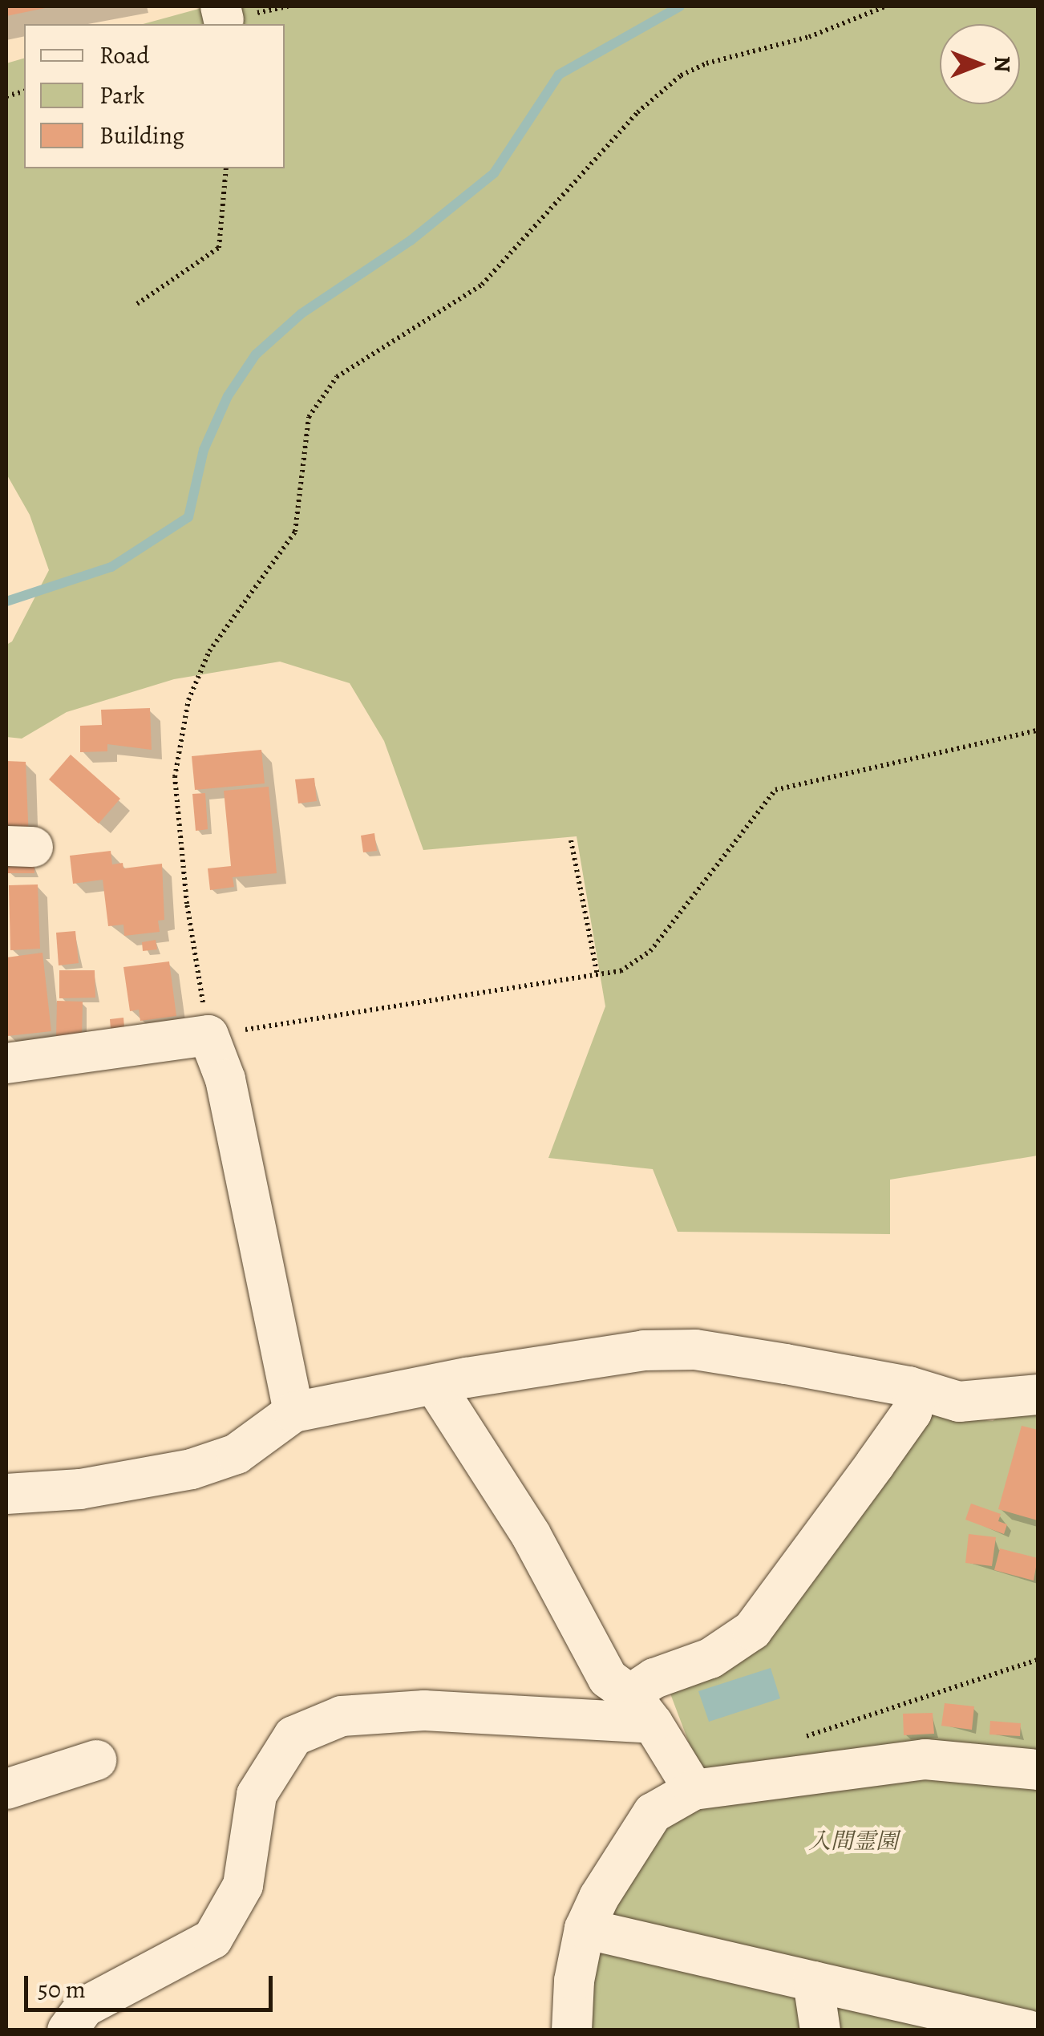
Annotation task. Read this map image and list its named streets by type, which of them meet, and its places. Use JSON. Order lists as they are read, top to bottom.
{
  "parks": ["入間霊園"],
  "legend": ["Road", "Park", "Building"],
  "scale_bar": "50 m",
  "north": "right"
}
